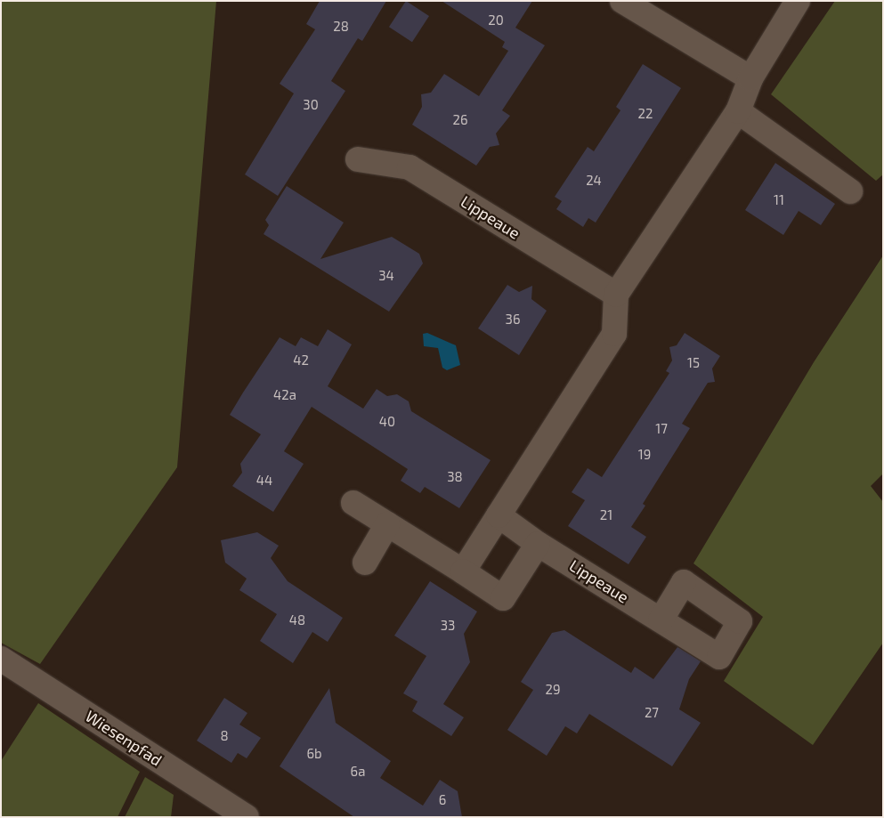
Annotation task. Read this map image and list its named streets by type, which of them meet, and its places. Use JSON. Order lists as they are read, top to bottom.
{
  "streets": {
    "street": ["Lippeaue", "Wiesenpfad"]
  },
  "house_numbers": [
    "20",
    "28",
    "30",
    "22",
    "26",
    "24",
    "11",
    "34",
    "36",
    "42",
    "15",
    "42a",
    "40",
    "17",
    "19",
    "38",
    "44",
    "21",
    "48",
    "33",
    "29",
    "27",
    "8",
    "6b",
    "6a",
    "6"
  ]
}
